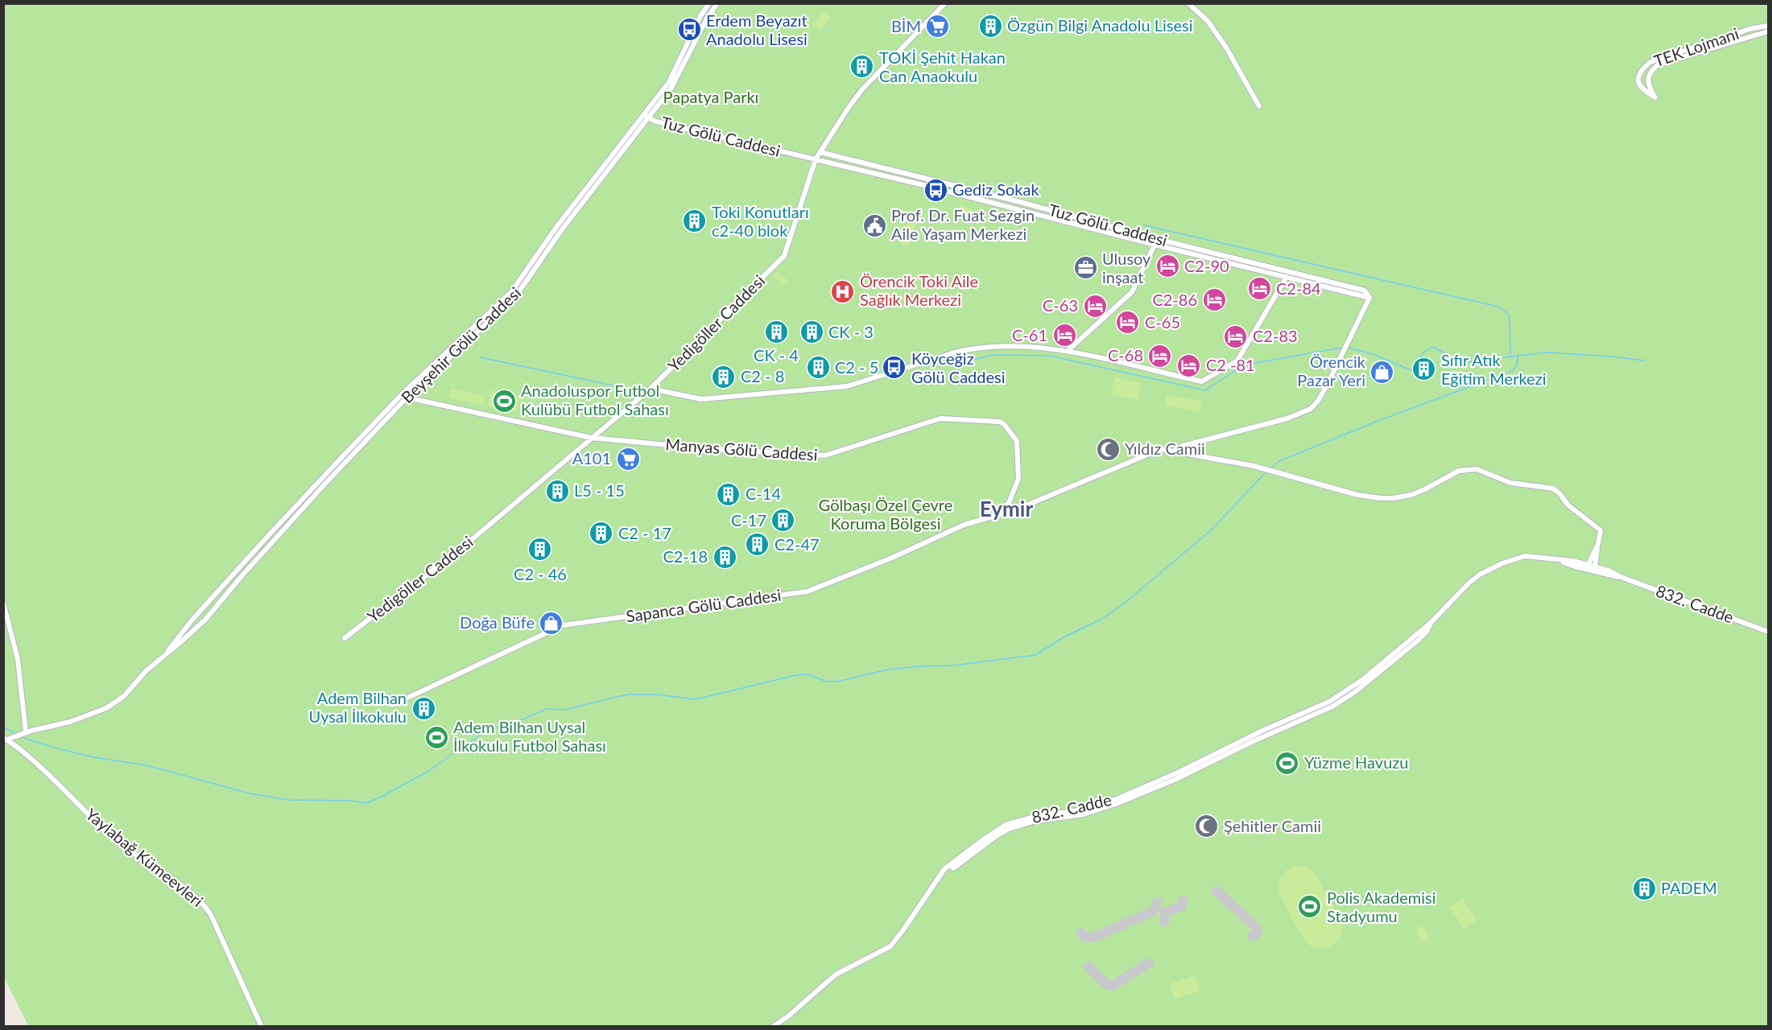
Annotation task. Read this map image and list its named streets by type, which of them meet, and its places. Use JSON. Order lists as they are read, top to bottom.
{
  "streets": {
    "street": [
      "TEK Lojmani",
      "Tuz Gölü Caddesi",
      "Yedigöller Caddesi",
      "Beyşehir Gölü Caddesi",
      "Manyas Gölü Caddesi",
      "832. Cadde",
      "Sapanca Gölü Caddesi",
      "Yaylabağ Kümeevleri"
    ]
  },
  "crossings": [
    ["Tuz Gölü Caddesi", "Yedigöller Caddesi"],
    ["Tuz Gölü Caddesi", "Beyşehir Gölü Caddesi"],
    ["Tuz Gölü Caddesi", "Sapanca Gölü Caddesi"],
    ["Yedigöller Caddesi", "Manyas Gölü Caddesi"],
    ["Beyşehir Gölü Caddesi", "Manyas Gölü Caddesi"],
    ["Beyşehir Gölü Caddesi", "Yaylabağ Kümeevleri"],
    ["Manyas Gölü Caddesi", "Sapanca Gölü Caddesi"]
  ],
  "districts": ["Eymir"],
  "parks": ["Papatya Parkı", "Gölbaşı Özel Çevre Koruma Bölgesi"],
  "places": {
    "building": [
      "Özgün Bilgi Anadolu Lisesi",
      "TOKİ Şehit Hakan Can Anaokulu",
      "Toki Konutları c2-40 blok",
      "CK - 4",
      "CK - 3",
      "C2 - 5",
      "Sıfır Atık Eğitim Merkezi",
      "C2 - 8",
      "L5 - 15",
      "C-14",
      "C-17",
      "C2 - 17",
      "C2-47",
      "C2 - 46",
      "C2-18",
      "Adem Bilhan Uysal İlkokulu",
      "PADEM"
    ],
    "supermarket": ["BİM", "A101"],
    "bus stop": ["Erdem Beyazıt Anadolu Lisesi", "Gediz Sokak", "Köyceğiz Gölü Caddesi"],
    "public building": ["Prof. Dr. Fuat Sezgin Aile Yaşam Merkezi"],
    "hotel": [
      "C2-90",
      "C2-84",
      "C2-86",
      "C-63",
      "C-65",
      "C-61",
      "C2-83",
      "C-68",
      "C2 -81"
    ],
    "office": ["Ulusoy inşaat"],
    "hospital": ["Örencik Toki Aile Sağlık Merkezi"],
    "shop": ["Örencik Pazar Yeri", "Doğa Büfe"],
    "sports": [
      "Anadoluspor Futbol Kulübü Futbol Sahası",
      "Adem Bilhan Uysal İlkokulu Futbol Sahası",
      "Yüzme Havuzu",
      "Polis Akademisi Stadyumu"
    ],
    "mosque": ["Yıldız Camii", "Şehitler Camii"]
  }
}
